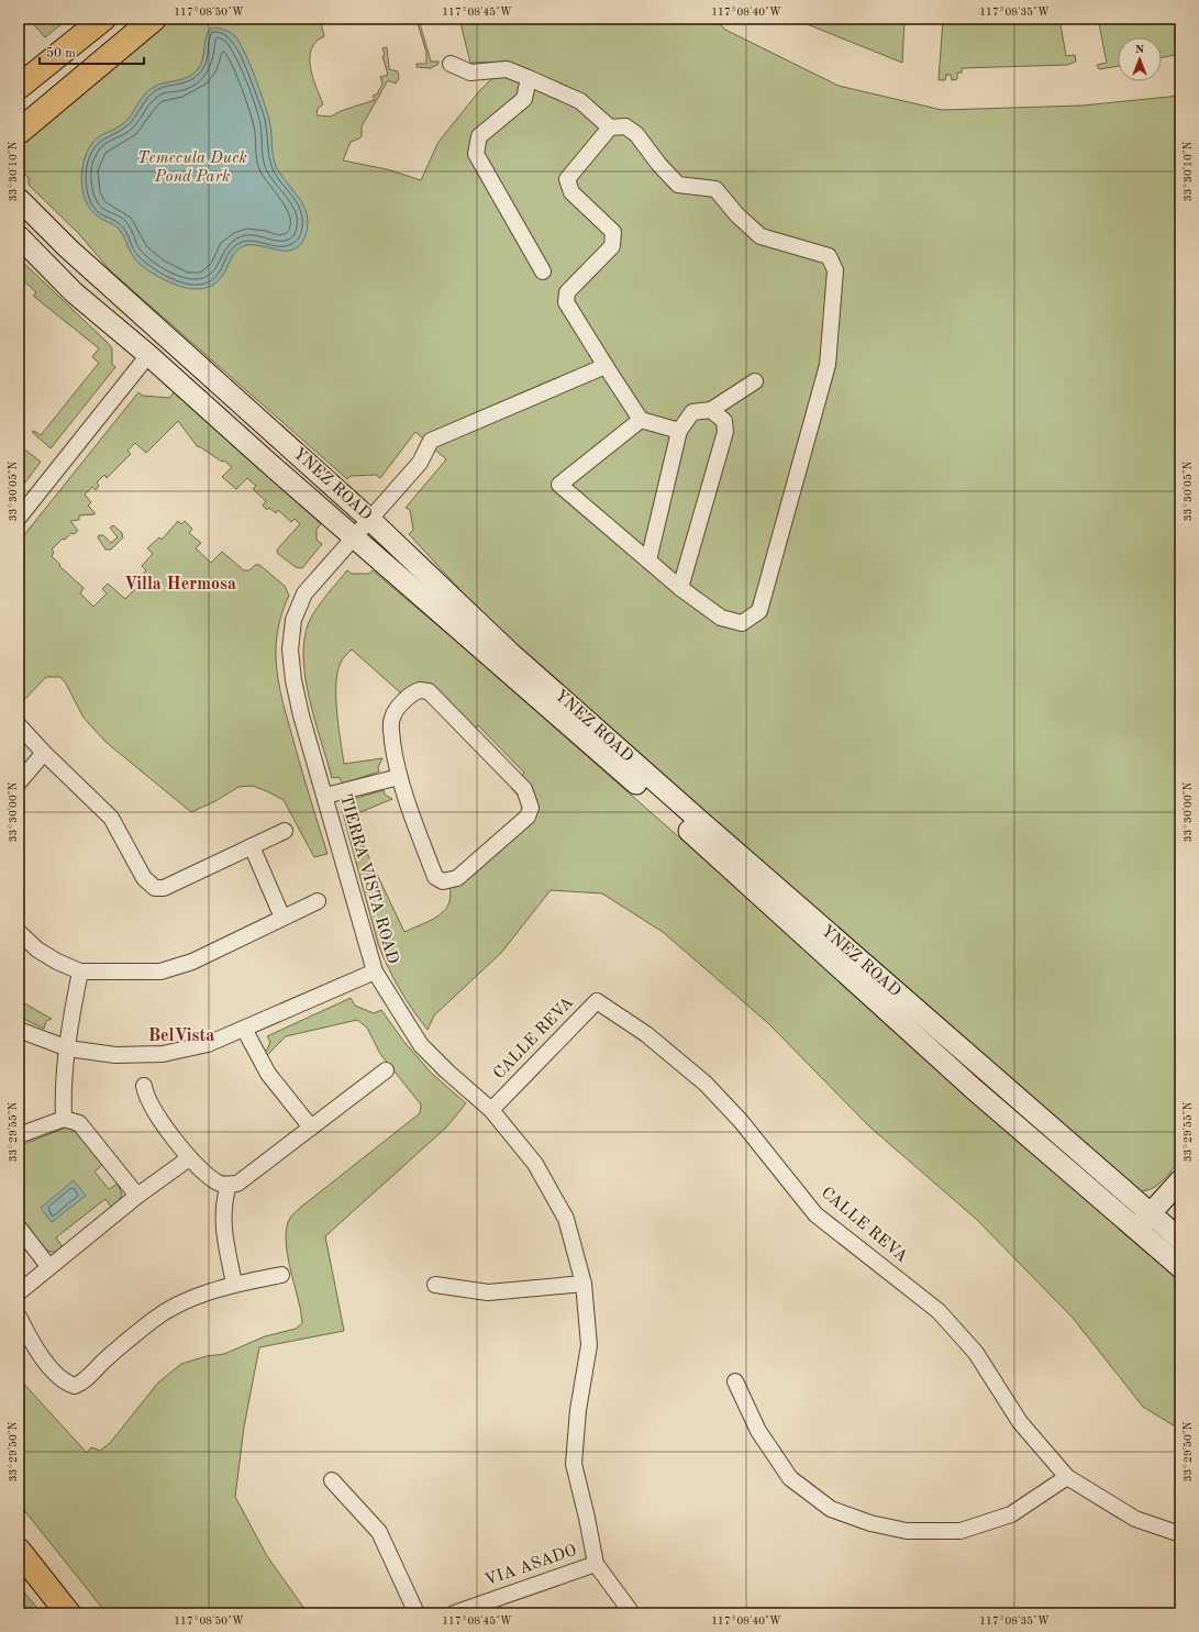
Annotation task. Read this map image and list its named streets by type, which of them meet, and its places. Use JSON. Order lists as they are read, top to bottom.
{
  "streets": {
    "main road": ["YNEZ ROAD"],
    "street": ["TIERRA VISTA ROAD", "CALLE REVA", "VIA ASADO"]
  },
  "crossings": [
    ["YNEZ ROAD", "TIERRA VISTA ROAD"],
    ["TIERRA VISTA ROAD", "CALLE REVA"],
    ["TIERRA VISTA ROAD", "VIA ASADO"]
  ],
  "districts": ["Villa Hermosa", "BelVista"],
  "parks": ["Temecula Duck Pond Park"],
  "scale_bar": "50 m",
  "north": "top",
  "coordinates": [
    "117°08'50\"W",
    "117°08'45\"W",
    "117°08'40\"W",
    "117°08'35\"W",
    "33°30'10\"N",
    "33°30'05\"N",
    "33°30'00\"N",
    "33°29'55\"N",
    "33°29'50\"N"
  ]
}
